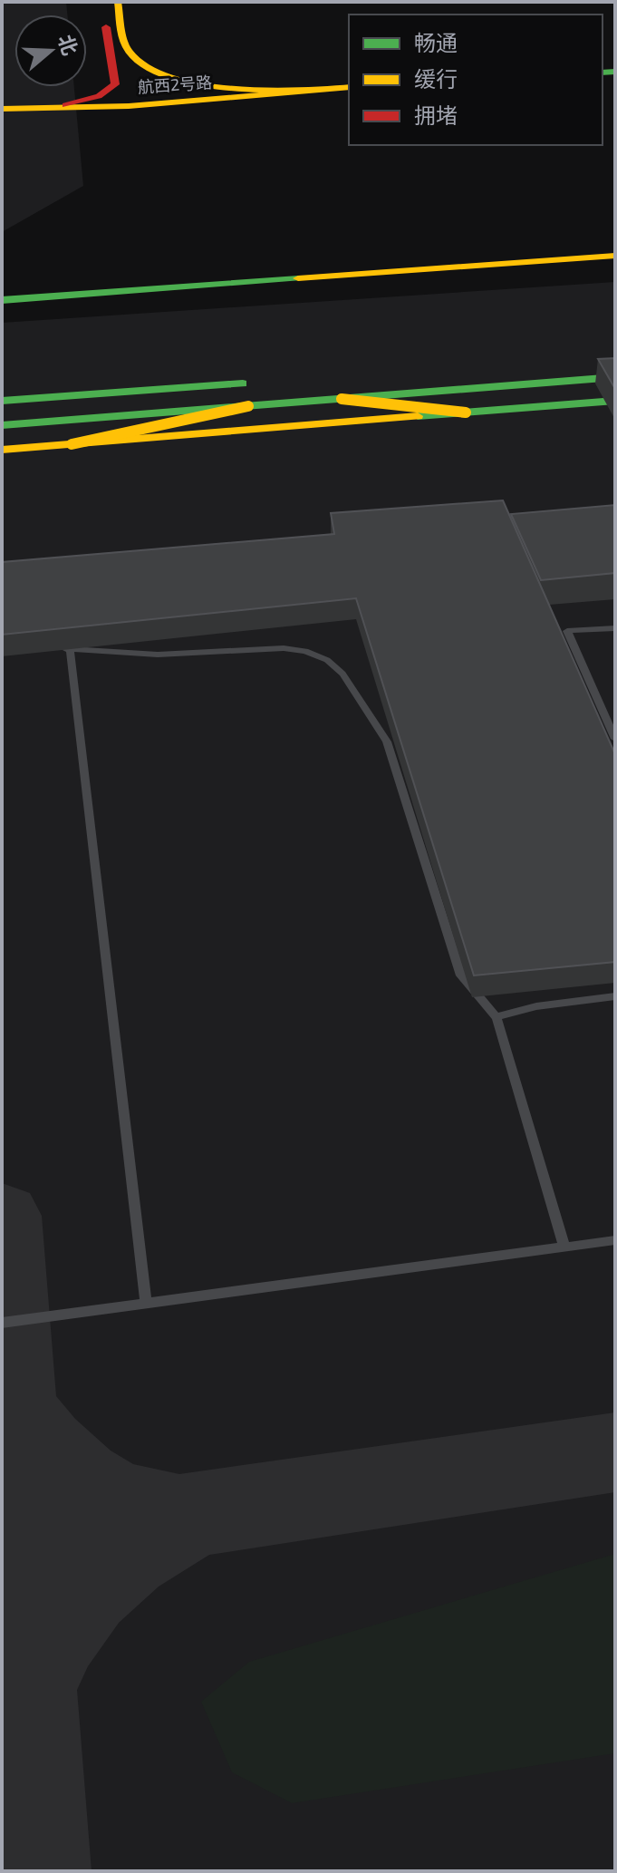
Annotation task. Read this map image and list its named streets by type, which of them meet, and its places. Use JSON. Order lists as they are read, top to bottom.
{
  "streets": {
    "main road": ["航西2号路"]
  },
  "legend": ["畅通", "缓行", "拥堵"],
  "north": "right"
}
